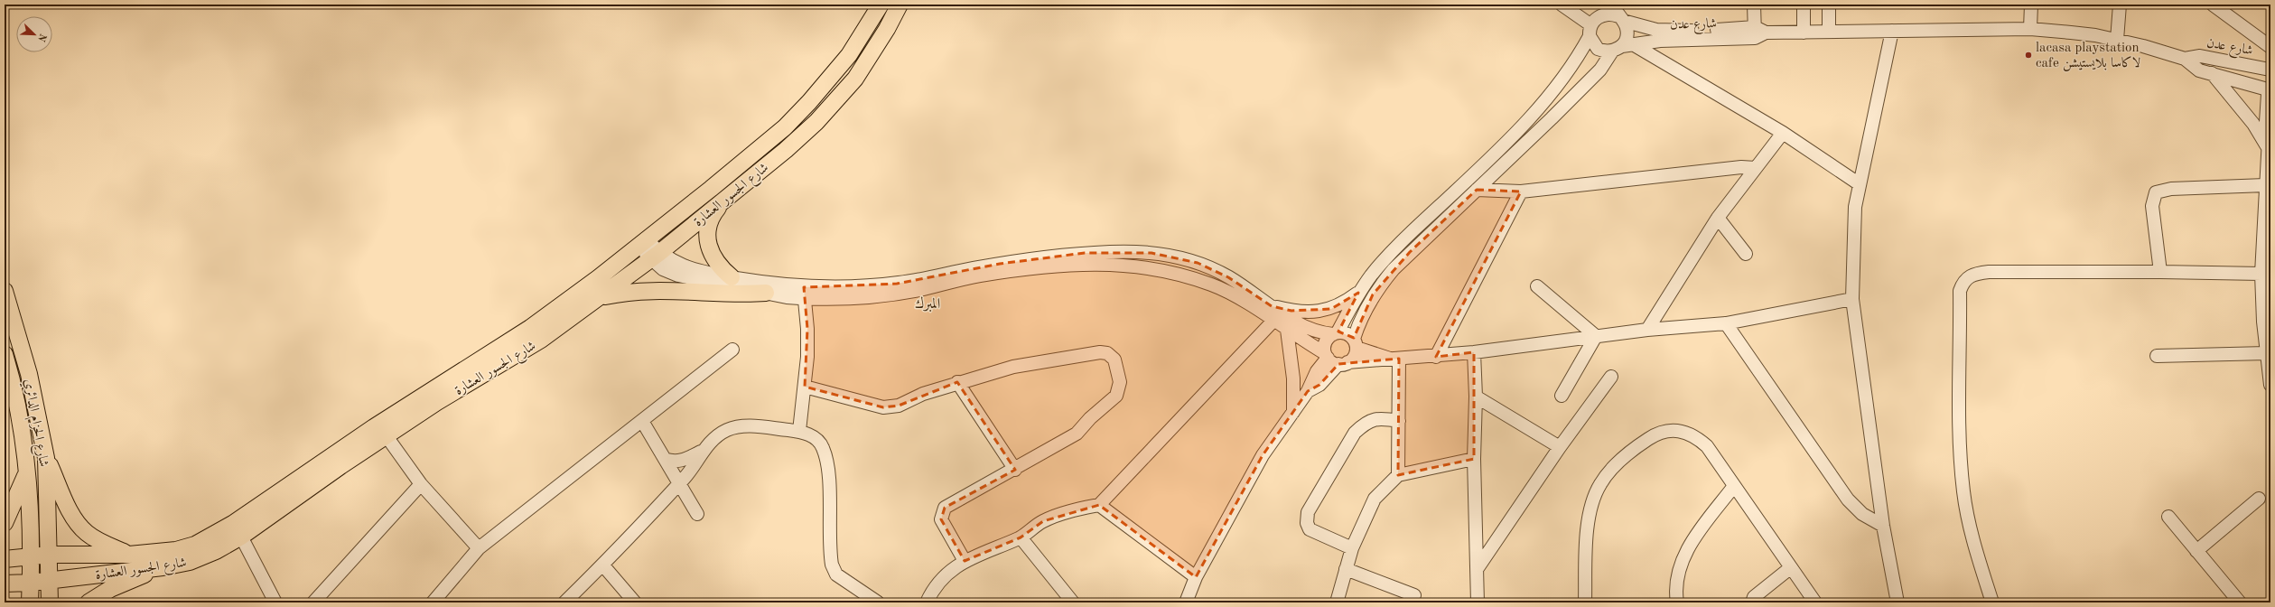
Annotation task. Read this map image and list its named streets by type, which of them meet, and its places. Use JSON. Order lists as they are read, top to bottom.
{
  "streets": {
    "main road": ["شارع الجسور العشارة", "شارع الحزام الدائري"],
    "street": ["شارع عدن"]
  },
  "crossings": [
    ["شارع الجسور العشارة", "شارع الحزام الدائري"]
  ],
  "districts": ["المبرك"],
  "places": ["lacasa playstation cafe لاكاسا بلايستيشن"],
  "north": "bottom right"
}
